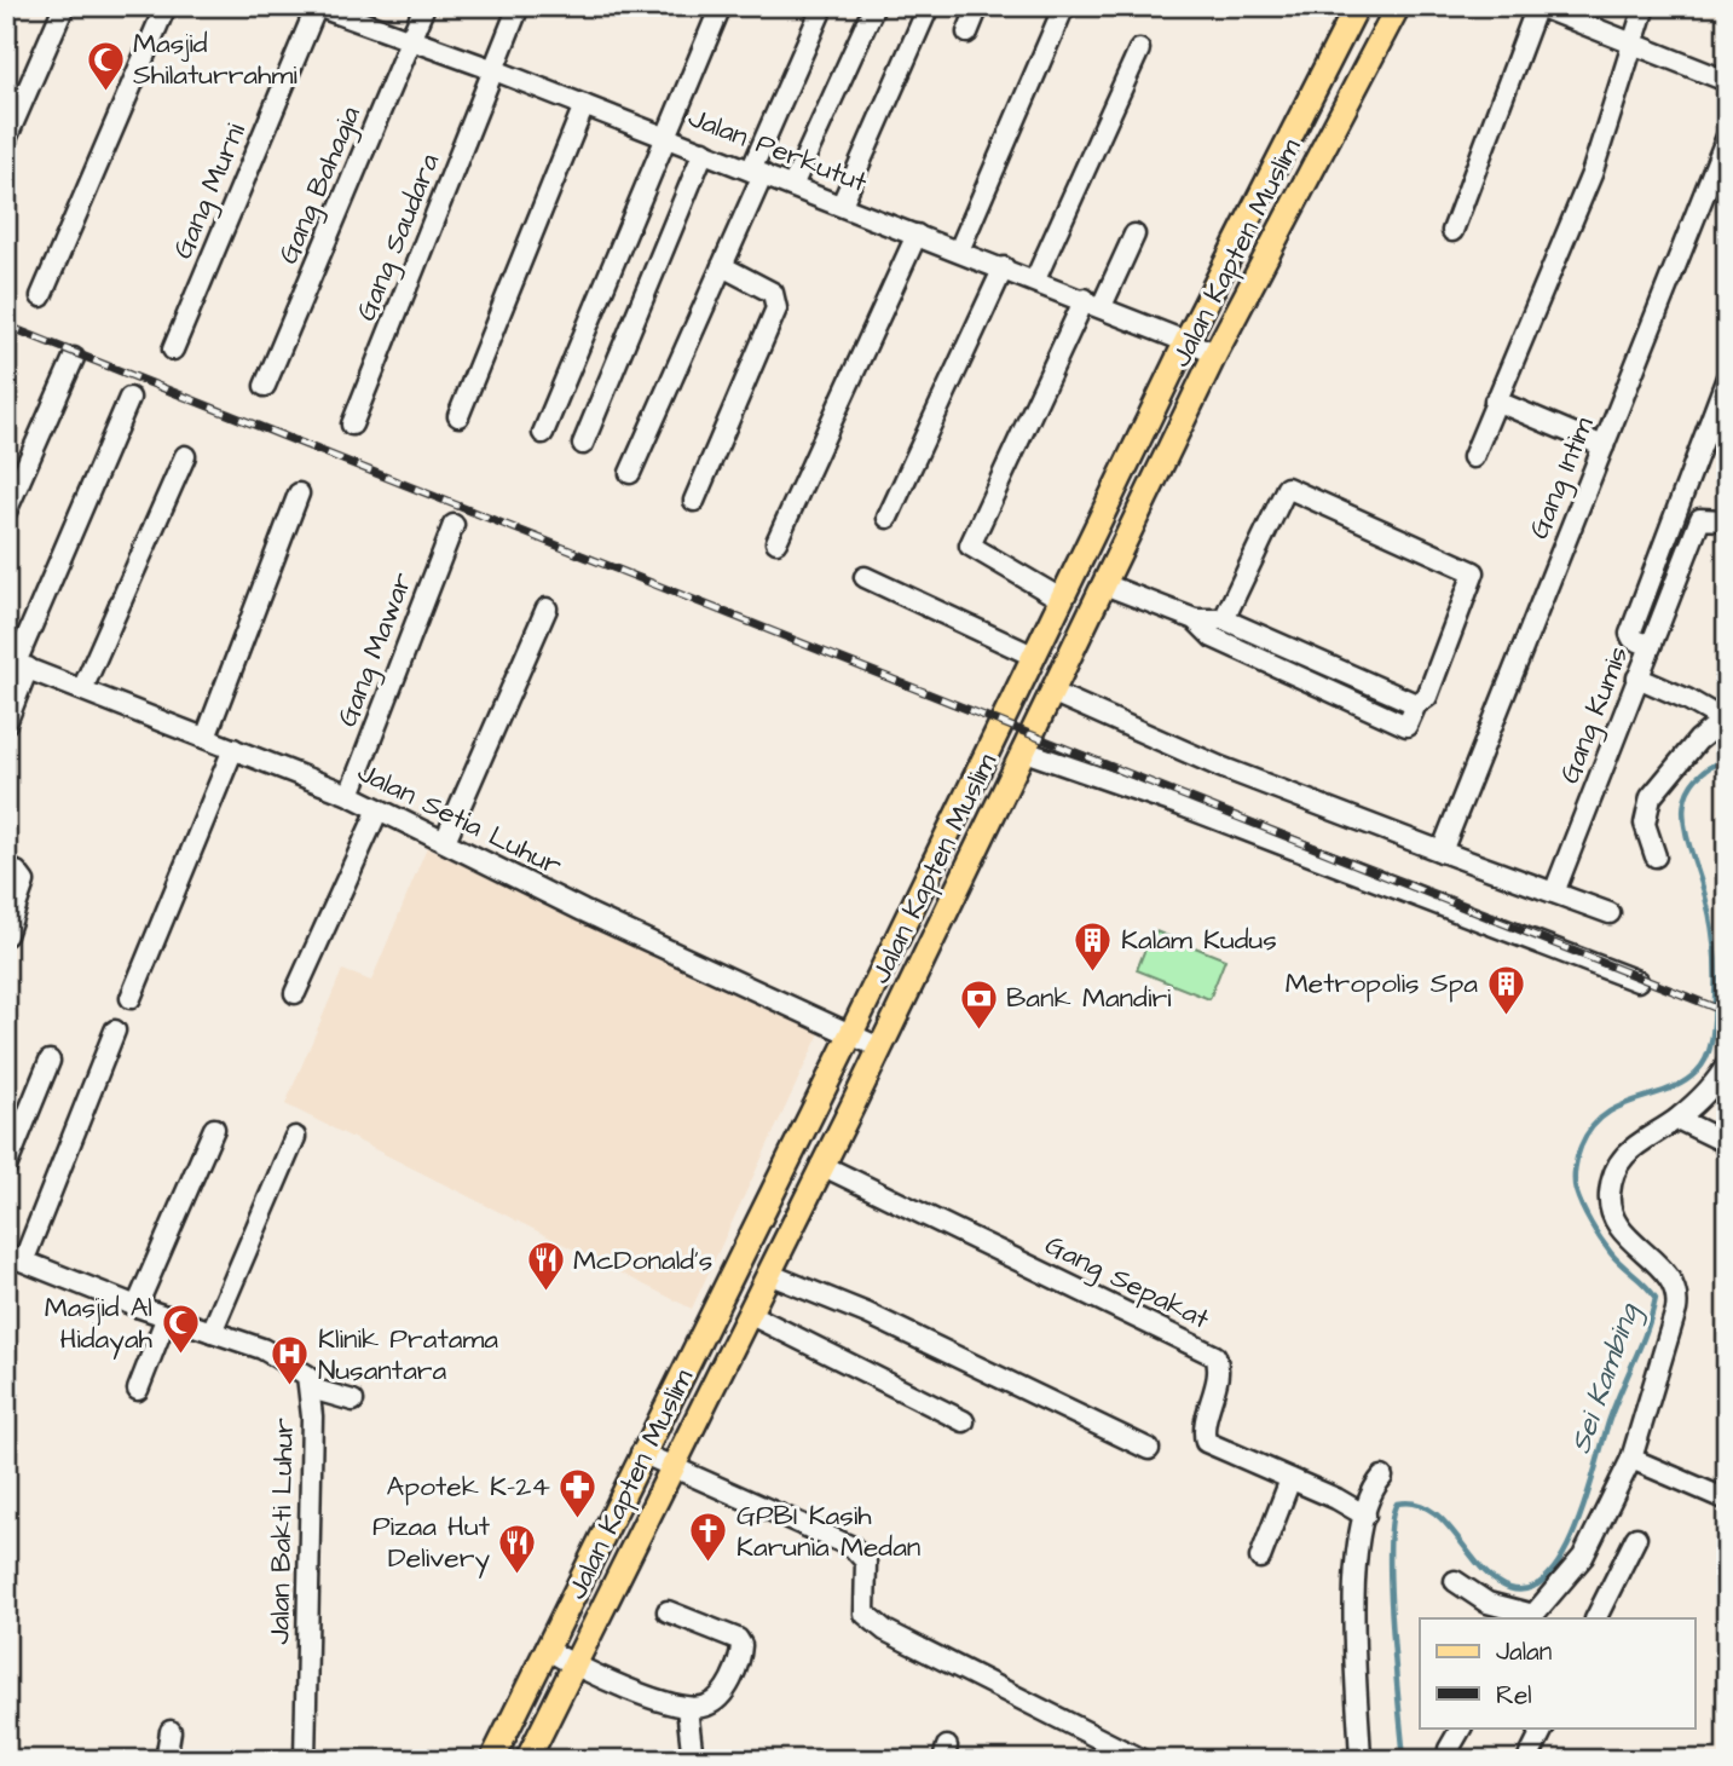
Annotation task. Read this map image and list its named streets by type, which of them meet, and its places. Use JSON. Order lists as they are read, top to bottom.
{
  "streets": {
    "main road": ["Jalan Kapten Muslim"],
    "street": [
      "Jalan Perkutut",
      "Gang Bahagia",
      "Gang Murni",
      "Gang Saudara",
      "Gang Intim",
      "Gang Mawar",
      "Gang Kumis",
      "Jalan Setia Luhur",
      "Gang Sepakat",
      "Jalan Bakti Luhur"
    ]
  },
  "crossings": [
    ["Jalan Perkutut", "Gang Bahagia"],
    ["Jalan Perkutut", "Gang Murni"],
    ["Jalan Perkutut", "Gang Saudara"],
    ["Jalan Perkutut", "Jalan Kapten Muslim"],
    ["Jalan Kapten Muslim", "Jalan Setia Luhur"],
    ["Jalan Kapten Muslim", "Gang Sepakat"],
    ["Gang Mawar", "Jalan Setia Luhur"]
  ],
  "water": ["Sei Kambing"],
  "places": {
    "mosque": ["Masjid Shilaturrahmi", "Masjid Al Hidayah"],
    "building": ["Kalam Kudus", "Metropolis Spa"],
    "bank": ["Bank Mandiri"],
    "restaurant": ["McDonald's", "Pizaa Hut Delivery"],
    "hospital": ["Klinik Pratama Nusantara"],
    "pharmacy": ["Apotek K-24"],
    "church": ["GPBI Kasih Karunia Medan"]
  },
  "legend": ["Jalan", "Rel"]
}
